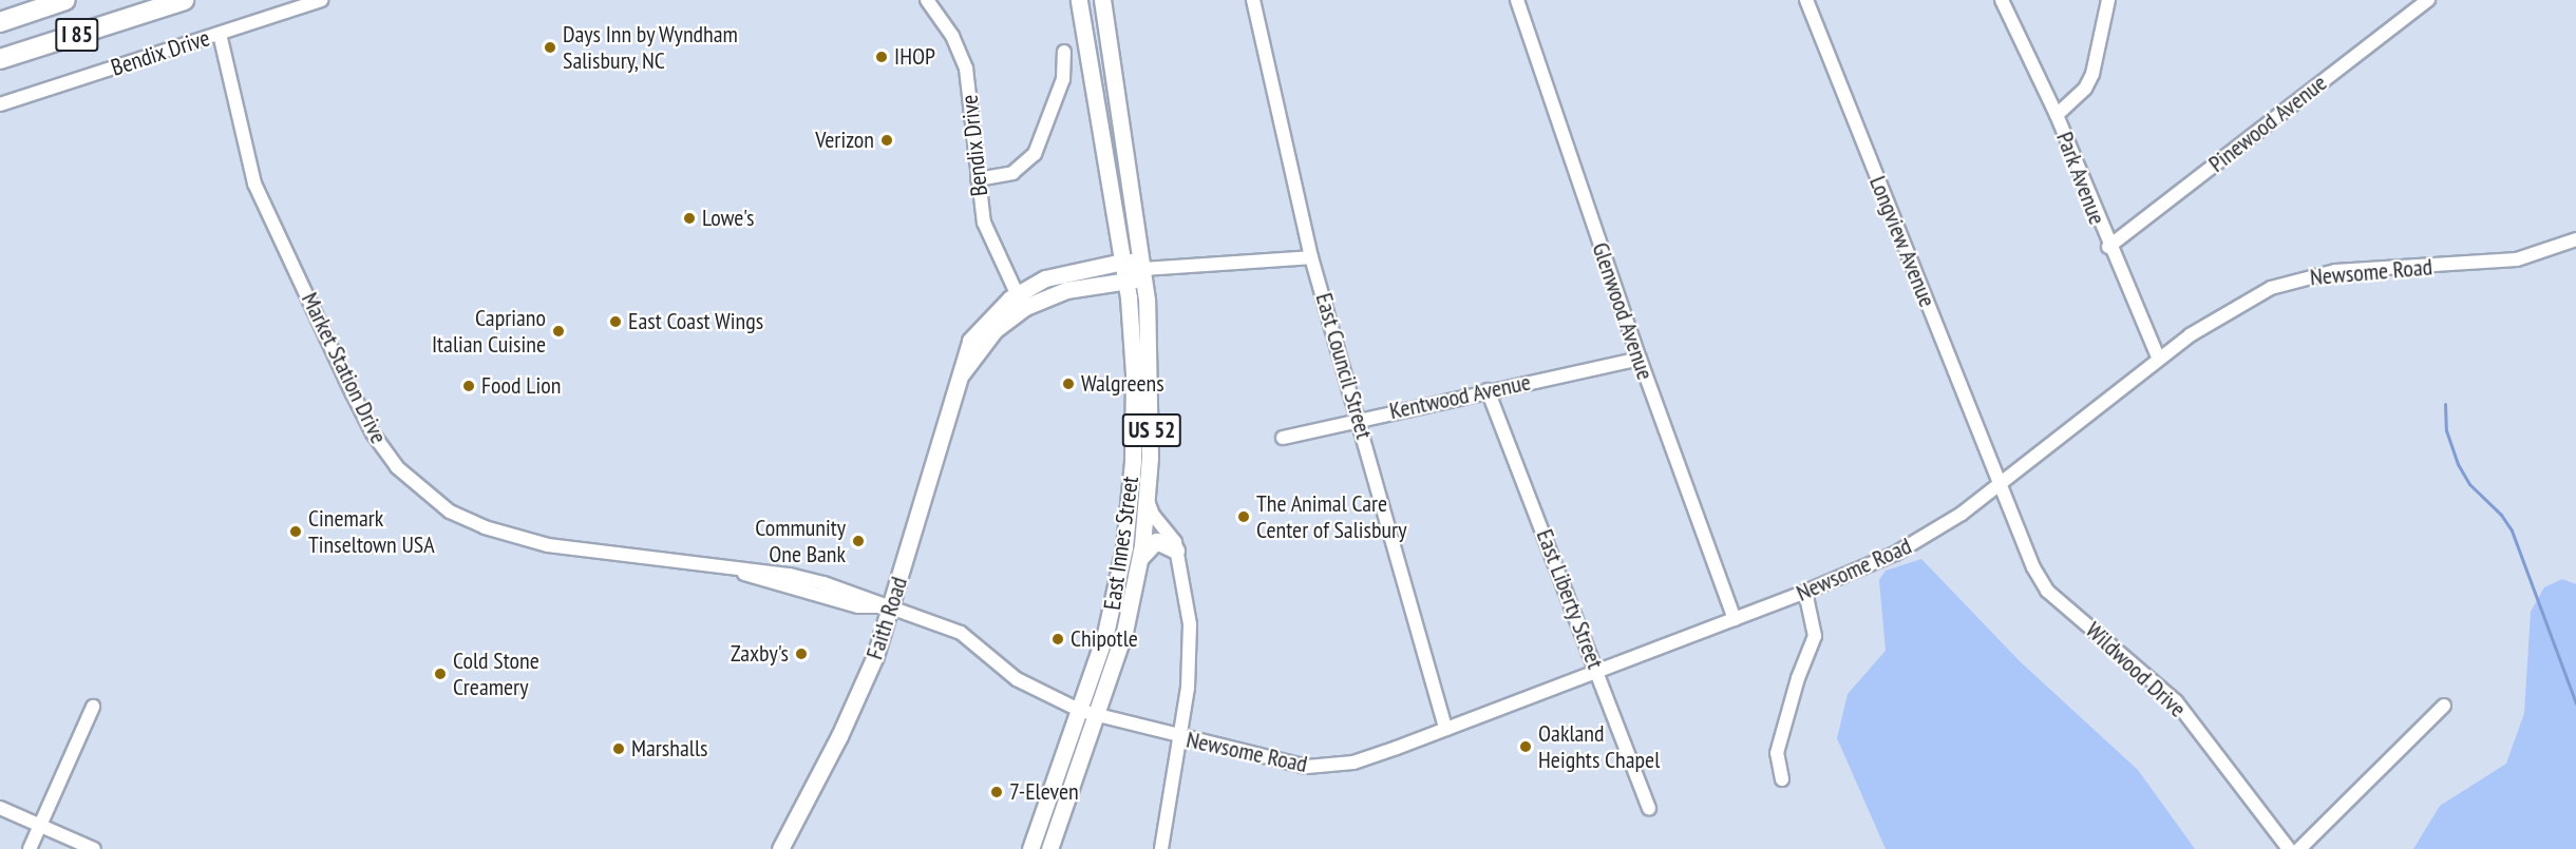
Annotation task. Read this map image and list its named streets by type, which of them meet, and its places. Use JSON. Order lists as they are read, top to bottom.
{
  "streets": {
    "highway": ["I 85"],
    "main road": ["US 52", "East Innes Street", "Faith Road"],
    "street": [
      "Bendix Drive",
      "Pinewood Avenue",
      "Park Avenue",
      "Longview Avenue",
      "Newsome Road",
      "Glenwood Avenue",
      "East Council Street",
      "Market Station Drive",
      "Kentwood Avenue",
      "East Liberty Street",
      "Wildwood Drive"
    ]
  },
  "crossings": [
    ["Bendix Drive", "Market Station Drive"],
    ["Bendix Drive", "Faith Road"],
    ["Pinewood Avenue", "Park Avenue"],
    ["Park Avenue", "Newsome Road"],
    ["Longview Avenue", "Newsome Road"],
    ["Longview Avenue", "Wildwood Drive"],
    ["Newsome Road", "Glenwood Avenue"],
    ["Newsome Road", "East Council Street"],
    ["Newsome Road", "Market Station Drive"],
    ["Newsome Road", "East Innes Street"],
    ["Newsome Road", "East Liberty Street"],
    ["Newsome Road", "Wildwood Drive"],
    ["Glenwood Avenue", "Kentwood Avenue"],
    ["East Council Street", "Kentwood Avenue"],
    ["East Council Street", "Faith Road"],
    ["Market Station Drive", "East Innes Street"],
    ["Market Station Drive", "Faith Road"],
    ["Kentwood Avenue", "East Liberty Street"],
    ["East Innes Street", "Faith Road"]
  ],
  "places": [
    "Days Inn by Wyndham Salisbury, NC",
    "IHOP",
    "Verizon",
    "Lowe's",
    "East Coast Wings",
    "Capriano Italian Cuisine",
    "Walgreens",
    "Food Lion",
    "The Animal Care Center of Salisbury",
    "Cinemark Tinseltown USA",
    "Community One Bank",
    "Chipotle",
    "Zaxby's",
    "Cold Stone Creamery",
    "Oakland Heights Chapel",
    "Marshalls",
    "7-Eleven"
  ]
}
